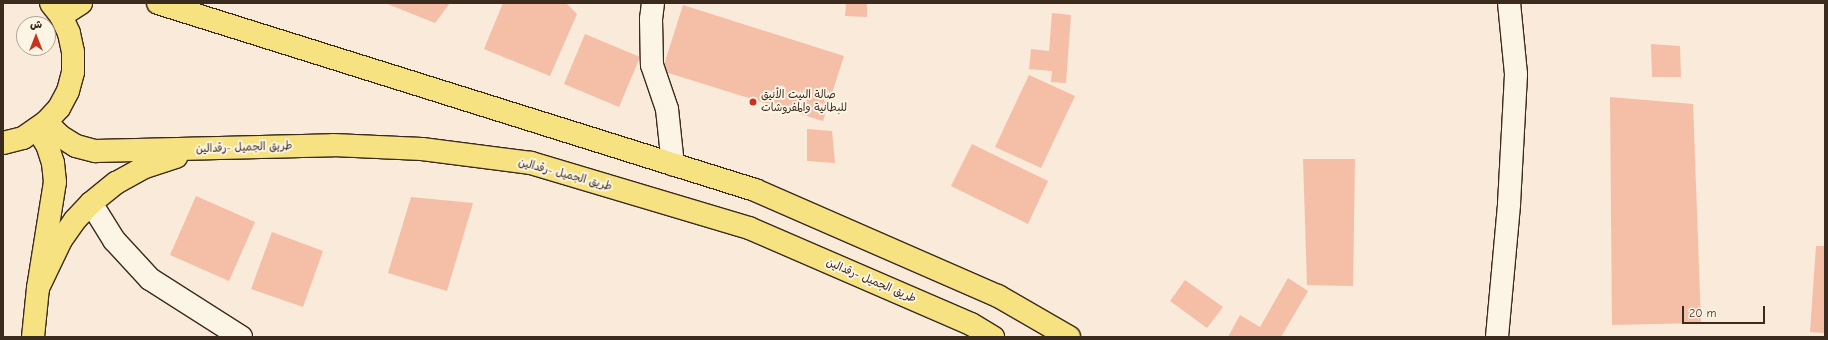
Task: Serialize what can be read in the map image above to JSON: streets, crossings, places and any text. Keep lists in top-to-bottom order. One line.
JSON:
{"streets":{"main road":["طريق الجميل -رقدالين"]},"places":["صالة البيت الأنيق للبطانية والمفروشات"],"scale_bar":"20 m","north":"top"}
